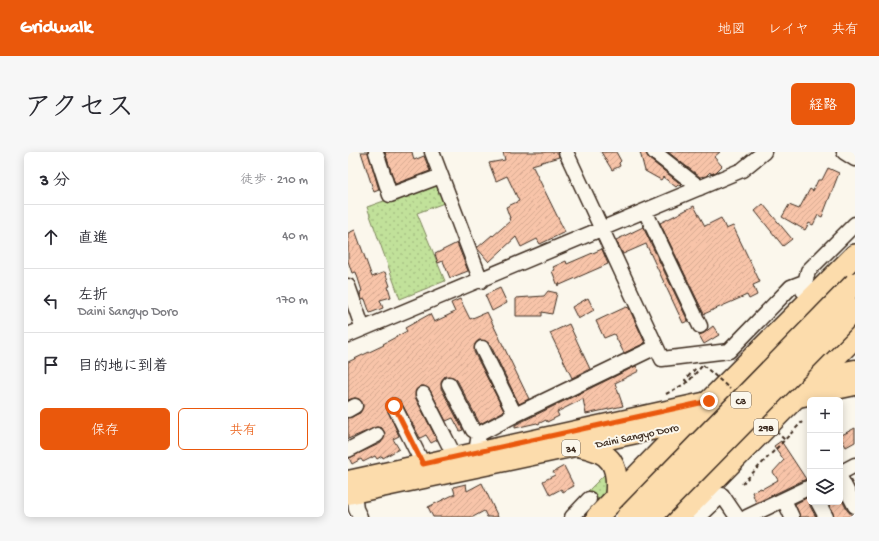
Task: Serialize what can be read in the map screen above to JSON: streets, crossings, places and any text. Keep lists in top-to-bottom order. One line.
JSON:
{"streets":{"highway":["C3","298"],"main road":["Daini Sangyo Doro","34"]},"crossings":[["298","Daini Sangyo Doro"]],"page":{"header":"Gridwalk","nav":["地図","レイヤ","共有"],"title":"アクセス","buttons":["経路",["保存","共有"]],"heading":["3 分","徒歩 · 210 m"],"list":[["直進","40 m"],["左折","Daini Sangyo Doro","170 m"],"目的地に到着"],"map_buttons":["+","−"]}}
